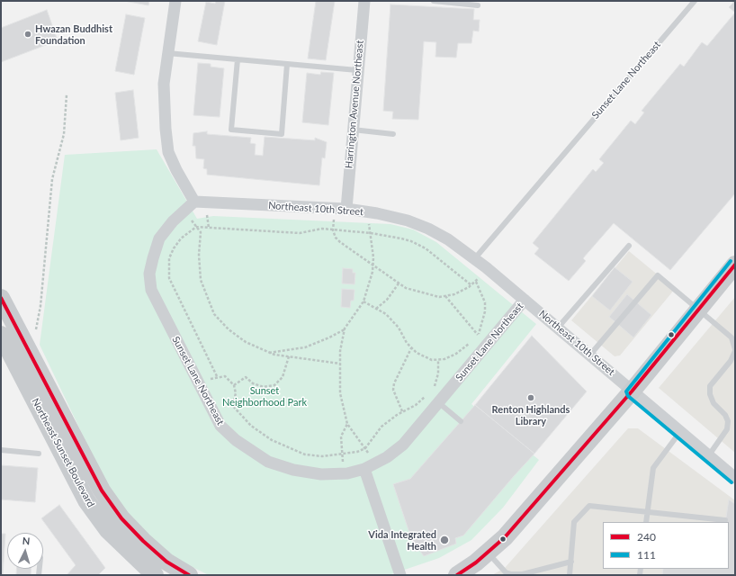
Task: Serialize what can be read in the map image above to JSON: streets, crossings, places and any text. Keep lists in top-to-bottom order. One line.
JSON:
{"streets":{"main road":["Northeast Sunset Boulevard"],"street":["Sunset Lane Northeast","Harrington Avenue Northeast","Northeast 10th Street"]},"crossings":[["Sunset Lane Northeast","Northeast 10th Street"],["Harrington Avenue Northeast","Northeast 10th Street"]],"parks":["Sunset Neighborhood Park"],"places":["Hwazan Buddhist Foundation","Renton Highlands Library","Vida Integrated Health"],"lines":["transit line 111","transit line 240"],"legend":["240","111"],"north":"top"}
